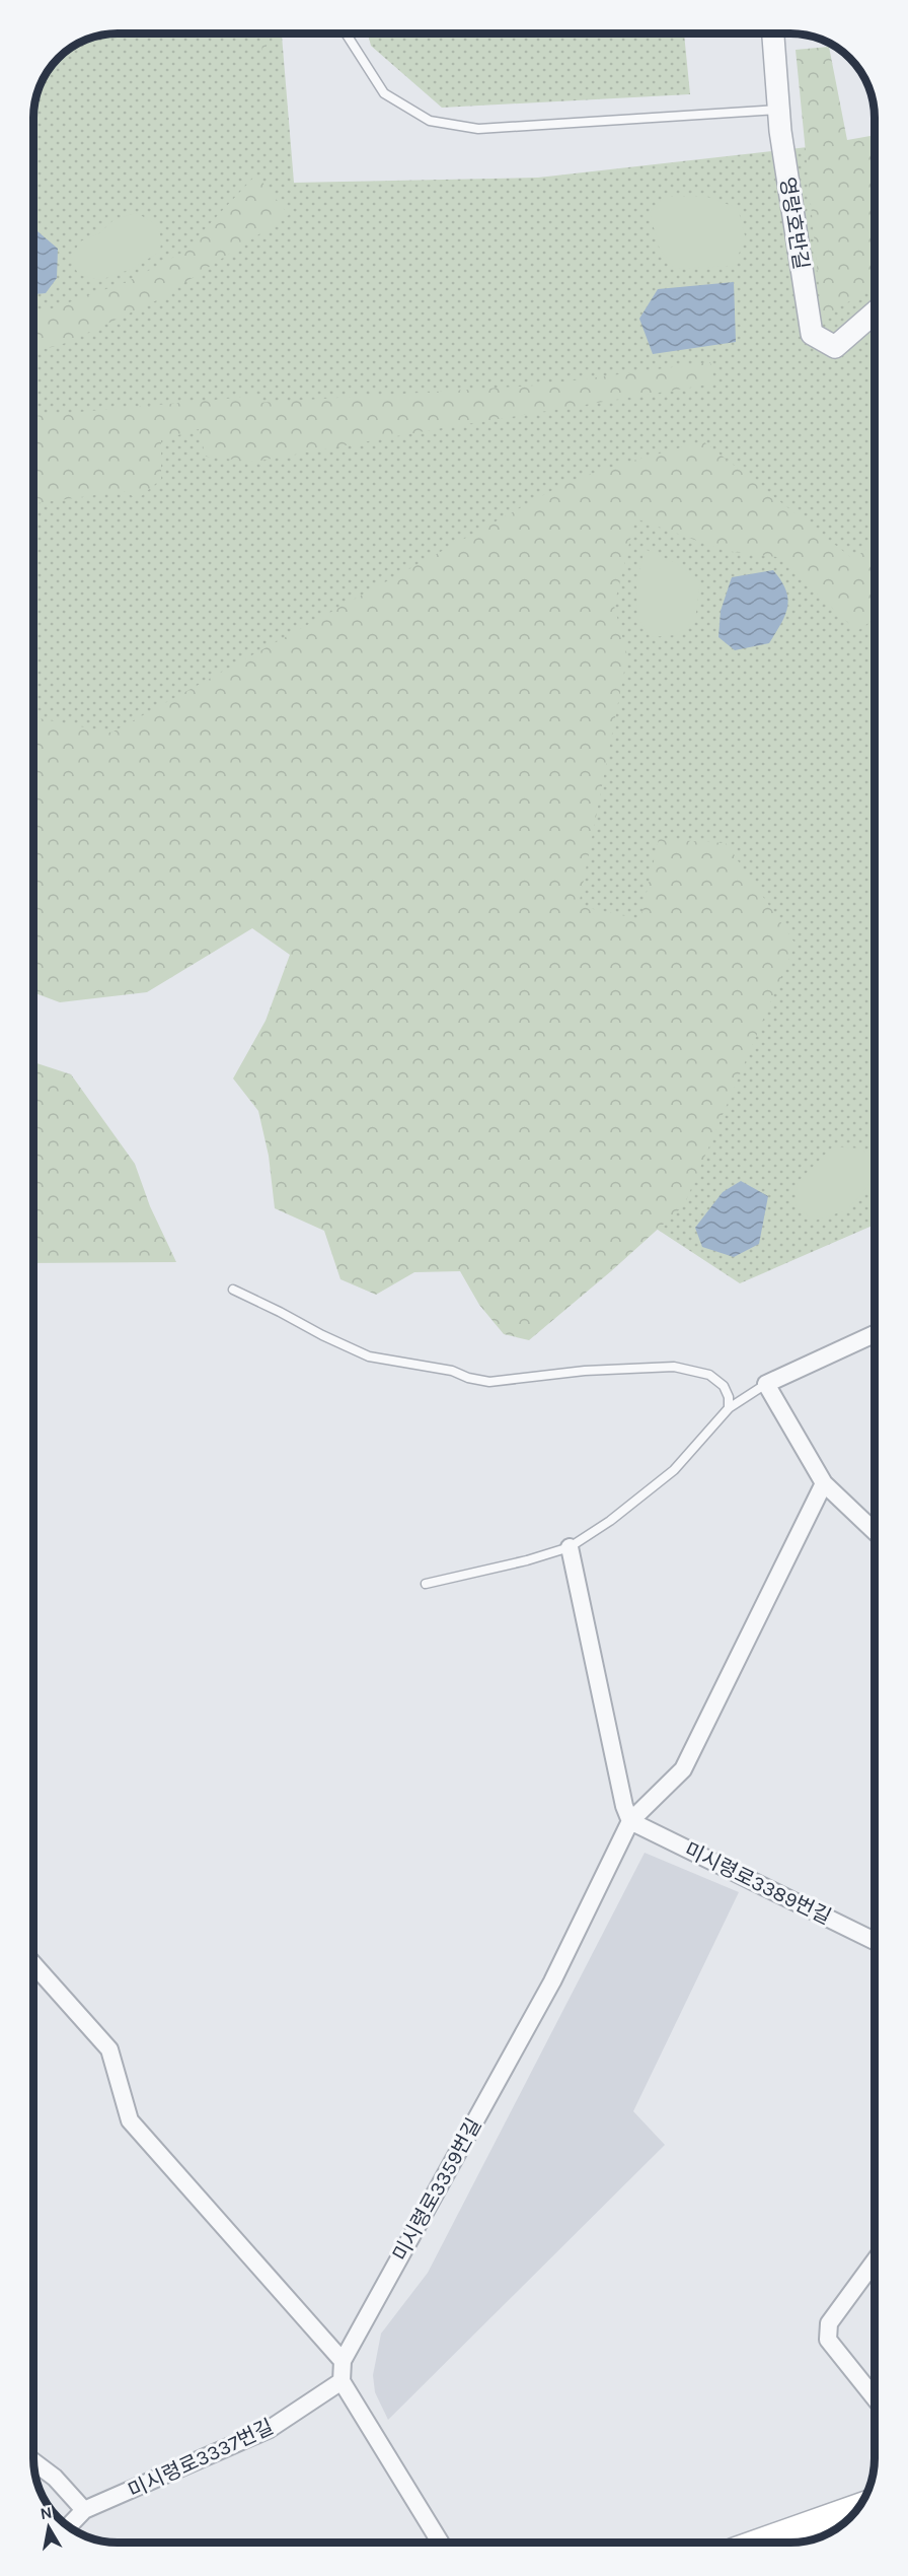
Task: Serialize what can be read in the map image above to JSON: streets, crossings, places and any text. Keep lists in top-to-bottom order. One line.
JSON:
{"streets":{"street":["영랑호반길","미시령로3389번길","미시령로3359번길","미시령로3337번길"]},"crossings":[["미시령로3389번길","미시령로3359번길"],["미시령로3359번길","미시령로3337번길"]],"north":"top"}
